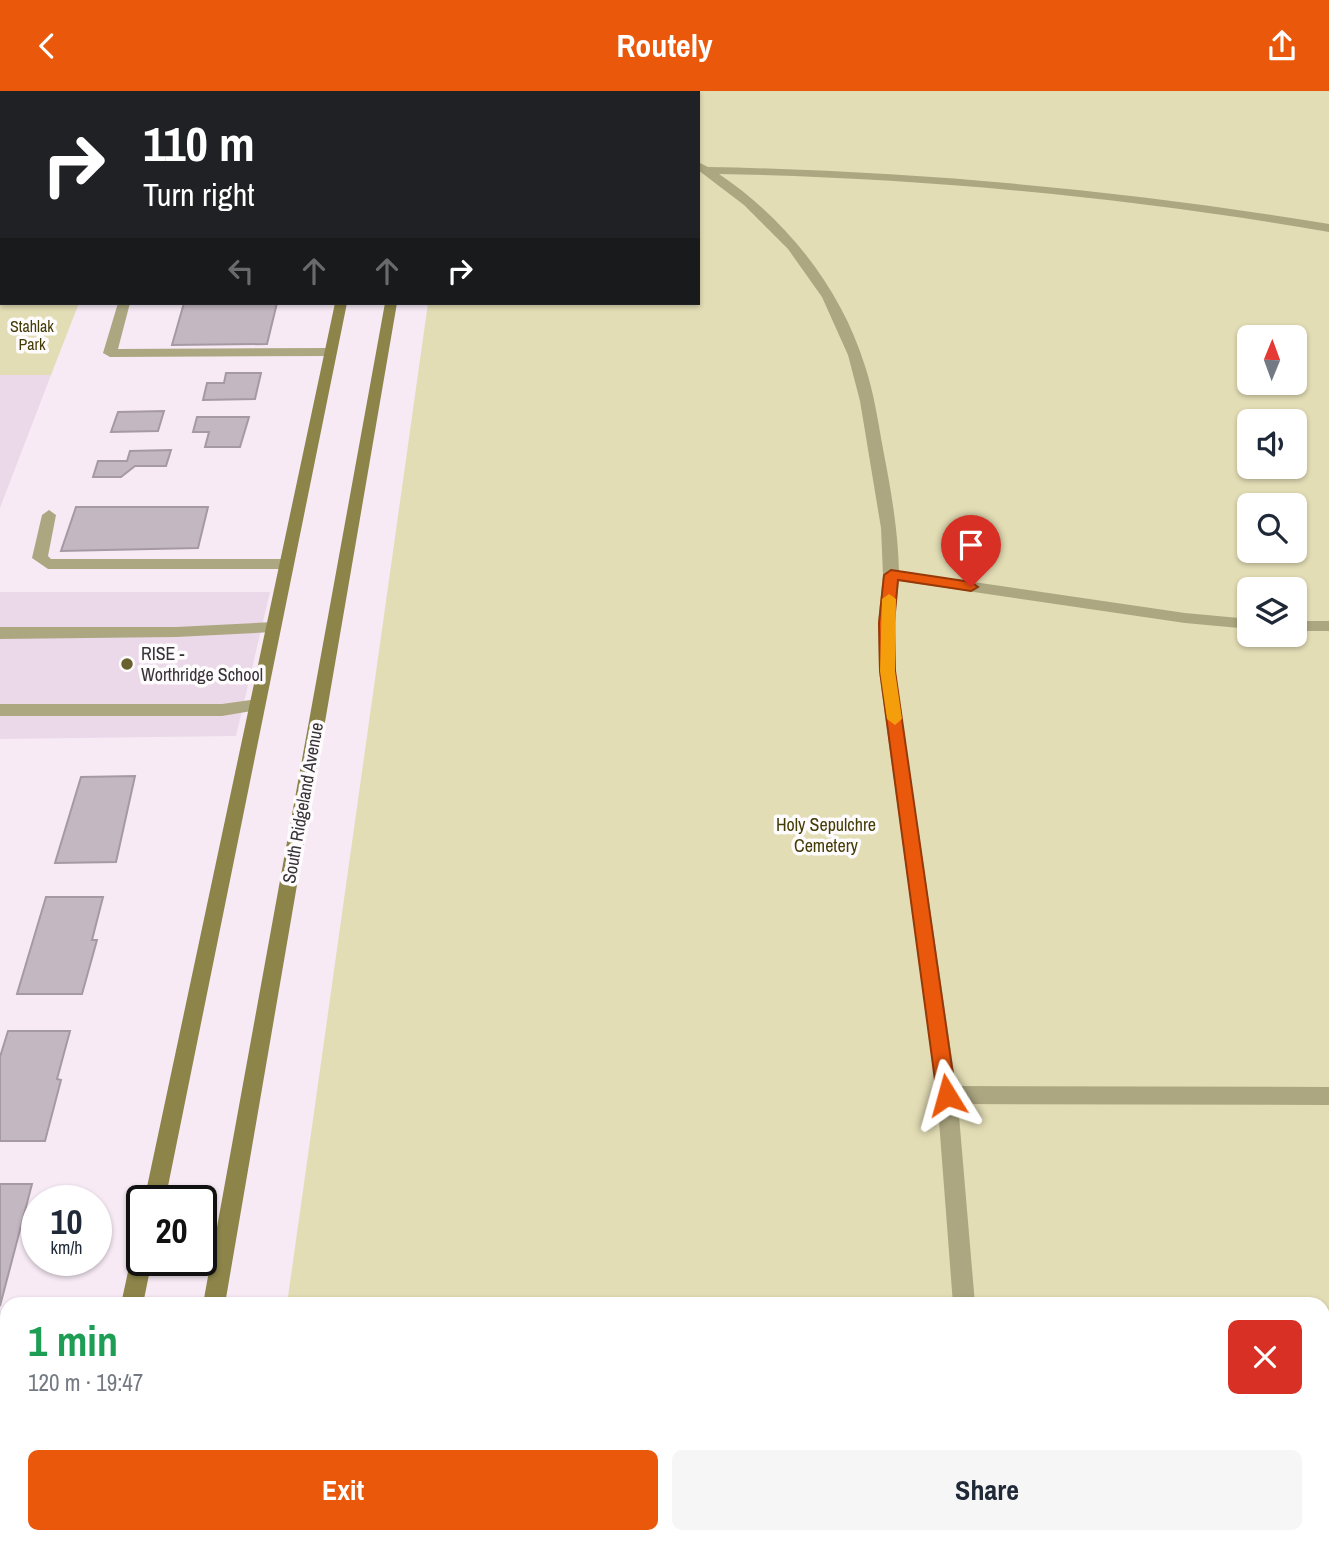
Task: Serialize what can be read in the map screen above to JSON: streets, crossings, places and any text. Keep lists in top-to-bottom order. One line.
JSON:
{"streets":{"main road":["South Ridgeland Avenue"]},"parks":["Stahlak Park","Holy Sepulchre Cemetery"],"places":["RISE - Worthridge School"],"north":"top","page":{"header":"Routely","turn":["110 m","Turn right"],"speed":"10 km/h","limit":"20","heading":["1 min","120 m · 19:47"],"buttons":["Exit","Share"]}}
